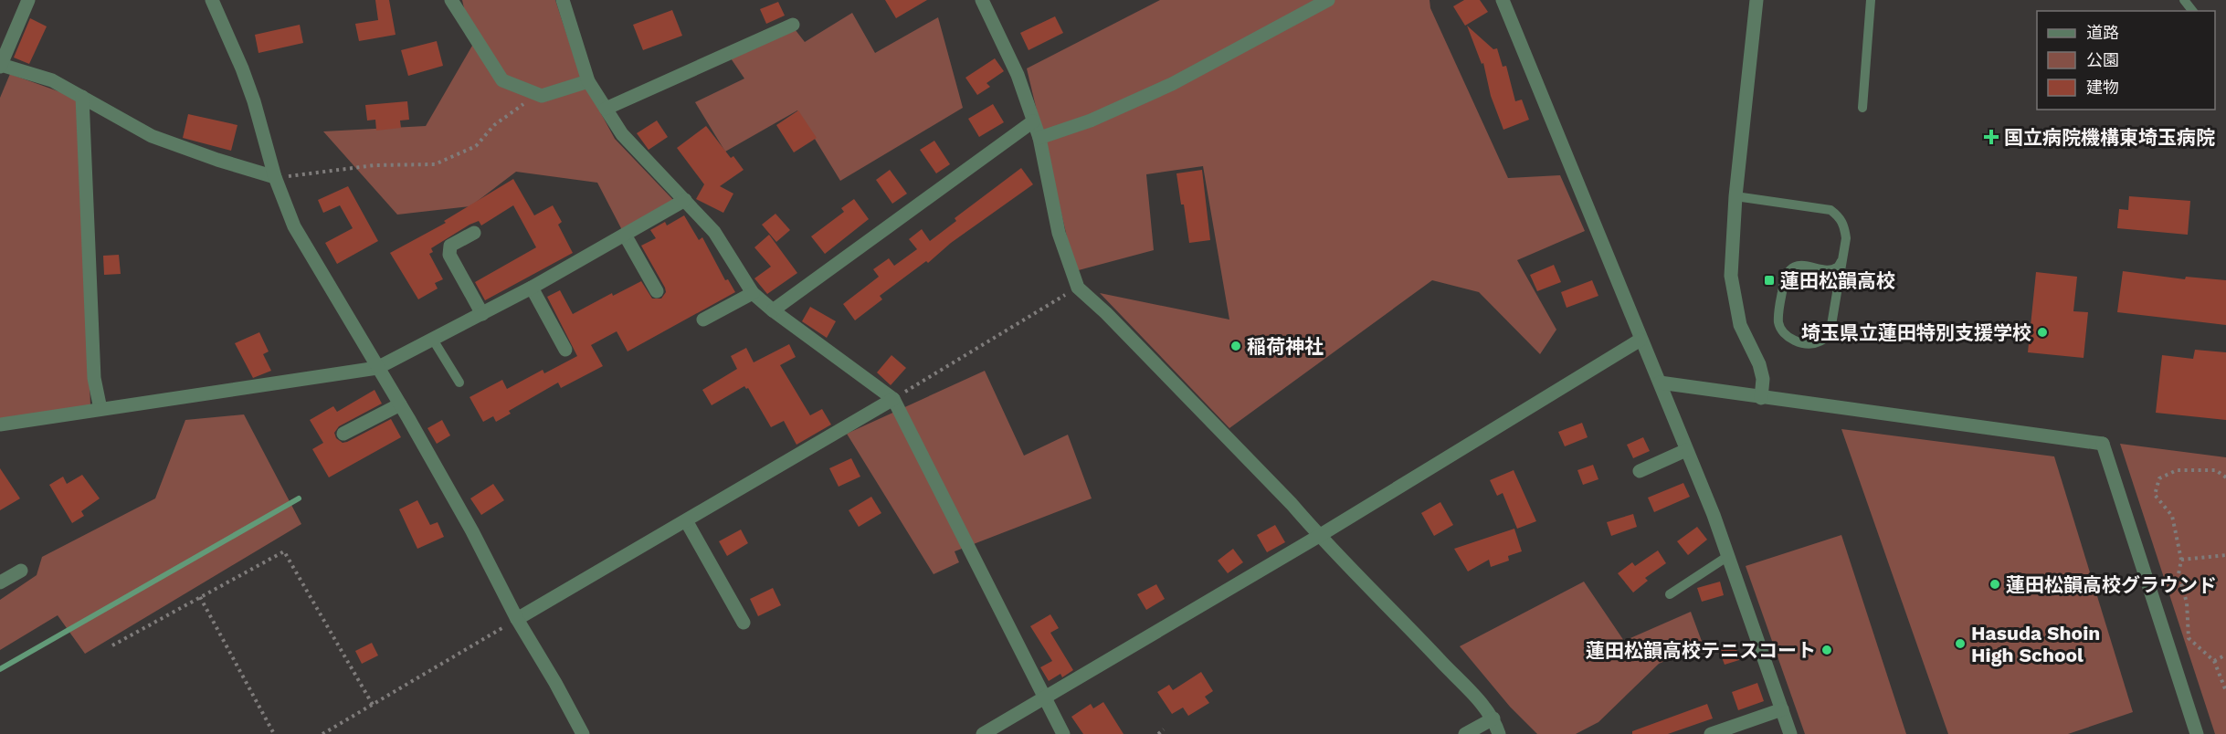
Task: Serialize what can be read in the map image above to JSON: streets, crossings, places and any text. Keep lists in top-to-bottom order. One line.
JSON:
{"places":{"health":["国立病院機構東埼玉病院"],"transit":["蓮田松韻高校"],"other":["埼玉県立蓮田特別支援学校","稲荷神社","蓮田松韻高校グラウンド","Hasuda Shoin High School","蓮田松韻高校テニスコート"]},"legend":["道路","公園","建物"]}
